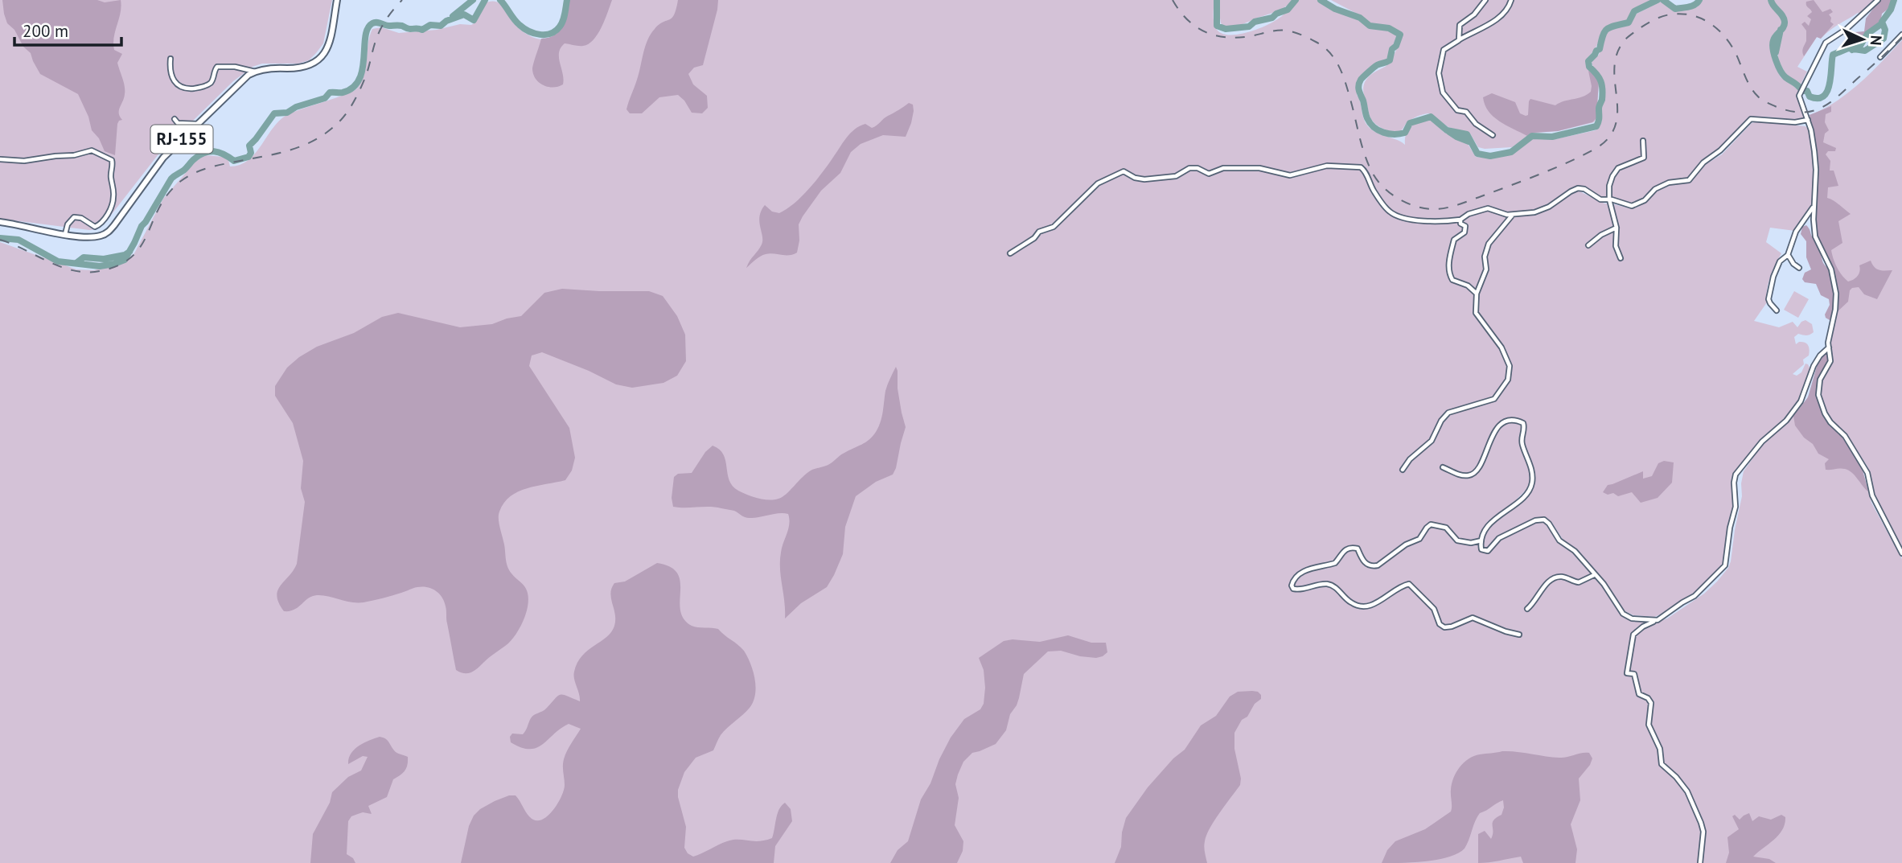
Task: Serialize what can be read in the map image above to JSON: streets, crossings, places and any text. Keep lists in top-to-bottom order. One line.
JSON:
{"streets":{"main road":["RJ-155"]},"scale_bar":"200 m","north":"right"}
